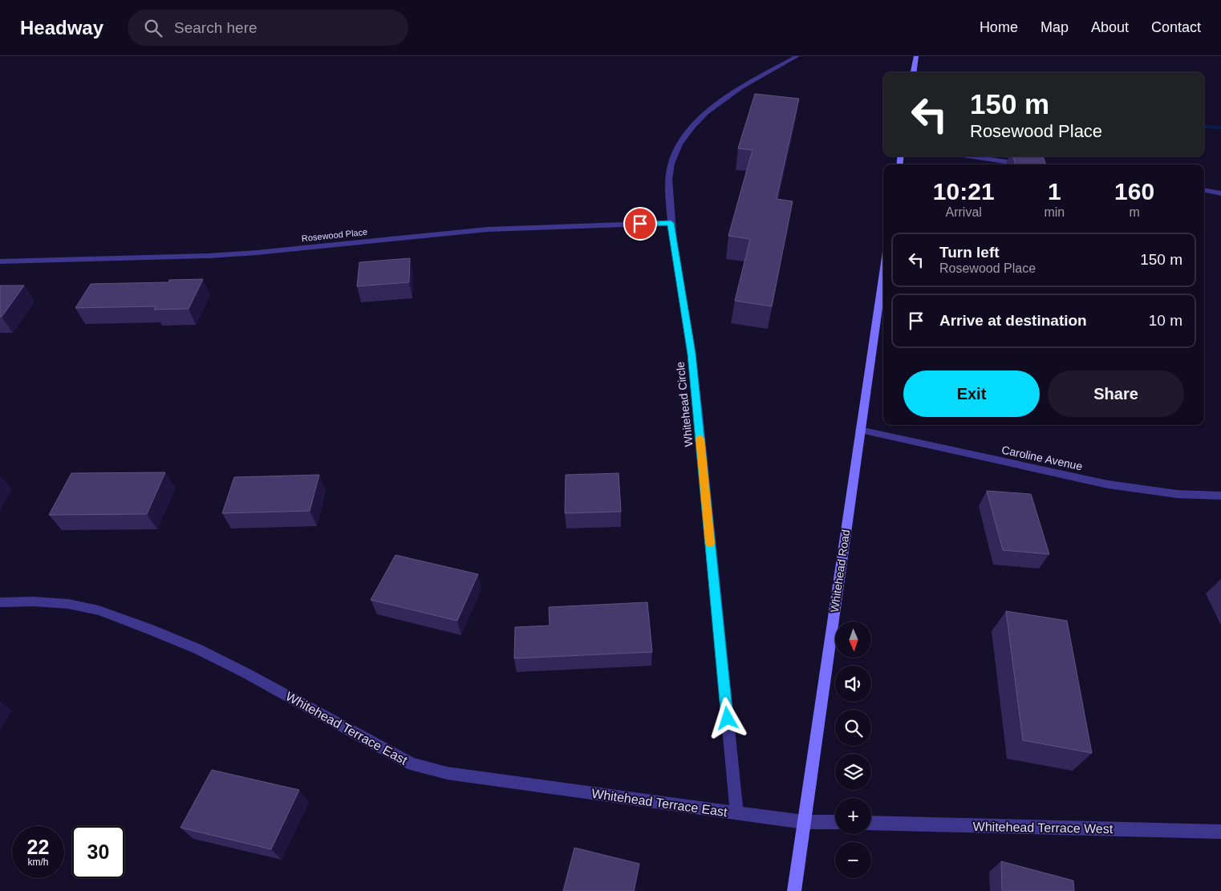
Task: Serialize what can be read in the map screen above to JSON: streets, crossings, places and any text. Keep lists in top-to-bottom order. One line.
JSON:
{"streets":{"main road":["Whitehead Road"],"street":["Rosewood Place","Whitehead Circle","Caroline Avenue","Whitehead Terrace East","Whitehead Terrace West"]},"crossings":[["Rosewood Place","Whitehead Circle"],["Whitehead Circle","Whitehead Terrace East"],["Caroline Avenue","Whitehead Road"],["Whitehead Road","Whitehead Terrace East"]],"north":"bottom","page":{"header":"Headway","search":"Search here","nav":["Home","Map","About","Contact"],"turn":["150 m","Rosewood Place"],"eta":["10:21","Arrival","1","min","160","m"],"list":[{"name":"Turn left","note":"Rosewood Place","value":"150 m"},{"name":"Arrive at destination","value":"10 m"}],"buttons":["Exit","Share"],"map_buttons":["+","−"],"speed":"22 km/h","limit":"30"}}
